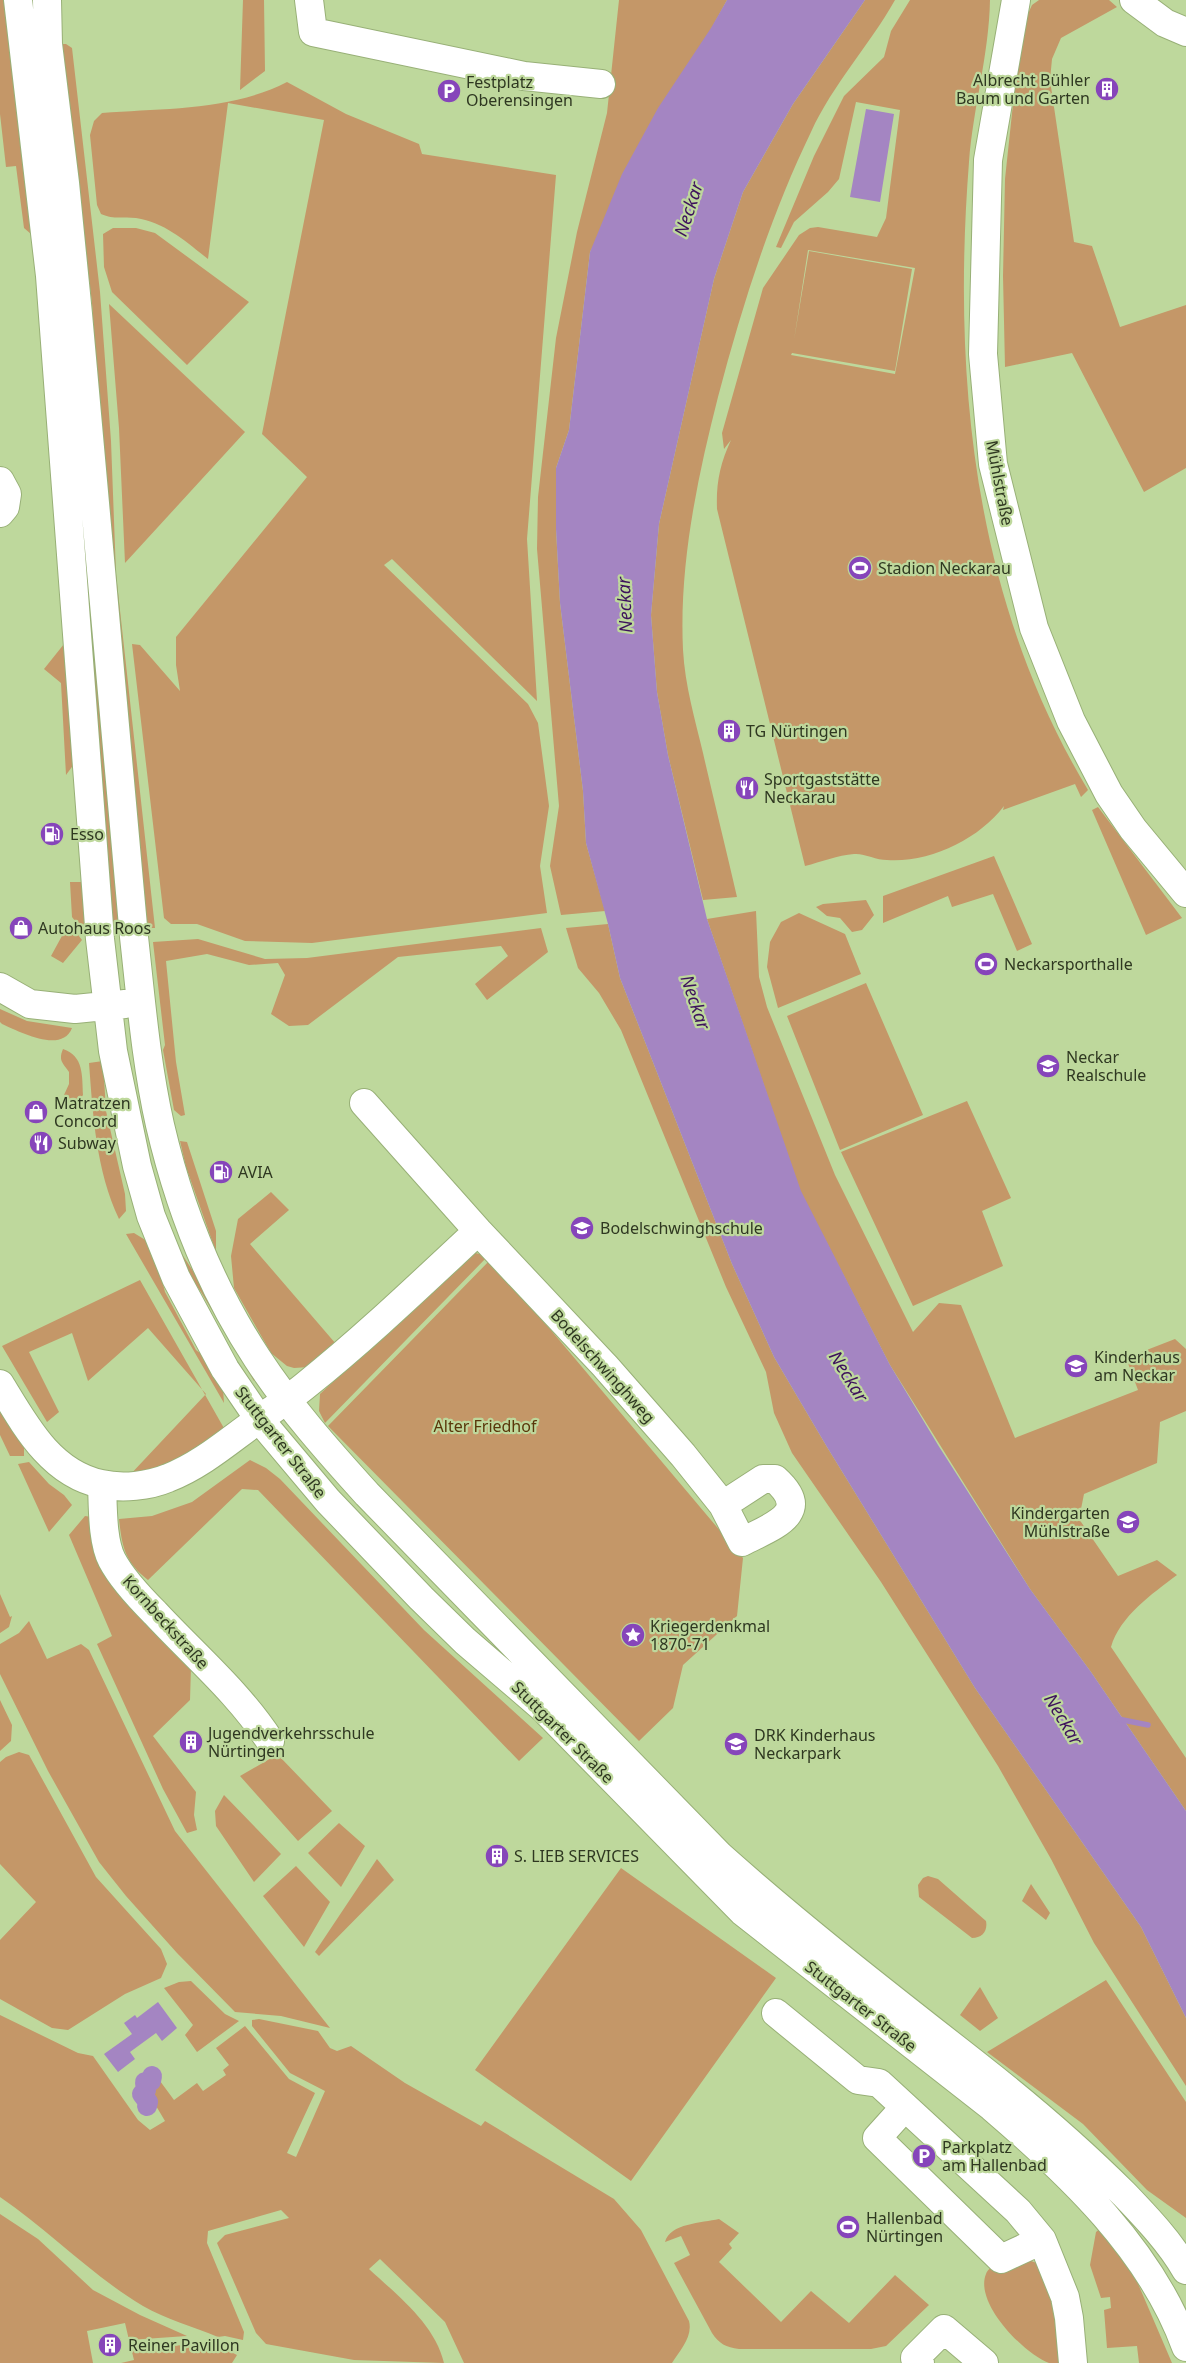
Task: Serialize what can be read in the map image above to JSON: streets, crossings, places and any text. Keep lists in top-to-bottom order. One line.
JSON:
{"streets":{"main road":["Mühlstraße","Bodelschwinghweg","Stuttgarter Straße","Kornbeckstraße"]},"water":["Neckar"],"parks":["Alter Friedhof"],"places":{"building":["Albrecht Bühler Baum und Garten","TG Nürtingen","Jugendverkehrsschule Nürtingen","S. LIEB SERVICES","Reiner Pavillon"],"parking":["Festplatz Oberensingen","Parkplatz am Hallenbad"],"sports":["Stadion Neckarau","Neckarsporthalle","Hallenbad Nürtingen"],"restaurant":["Sportgaststätte Neckarau","Subway"],"fuel station":["Esso","AVIA"],"shop":["Autohaus Roos","Matratzen Concord"],"school or university":["Neckar Realschule","Bodelschwinghschule","Kinderhaus am Neckar","Kindergarten Mühlstraße","DRK Kinderhaus Neckarpark"],"place":["Kriegerdenkmal 1870-71"]}}
